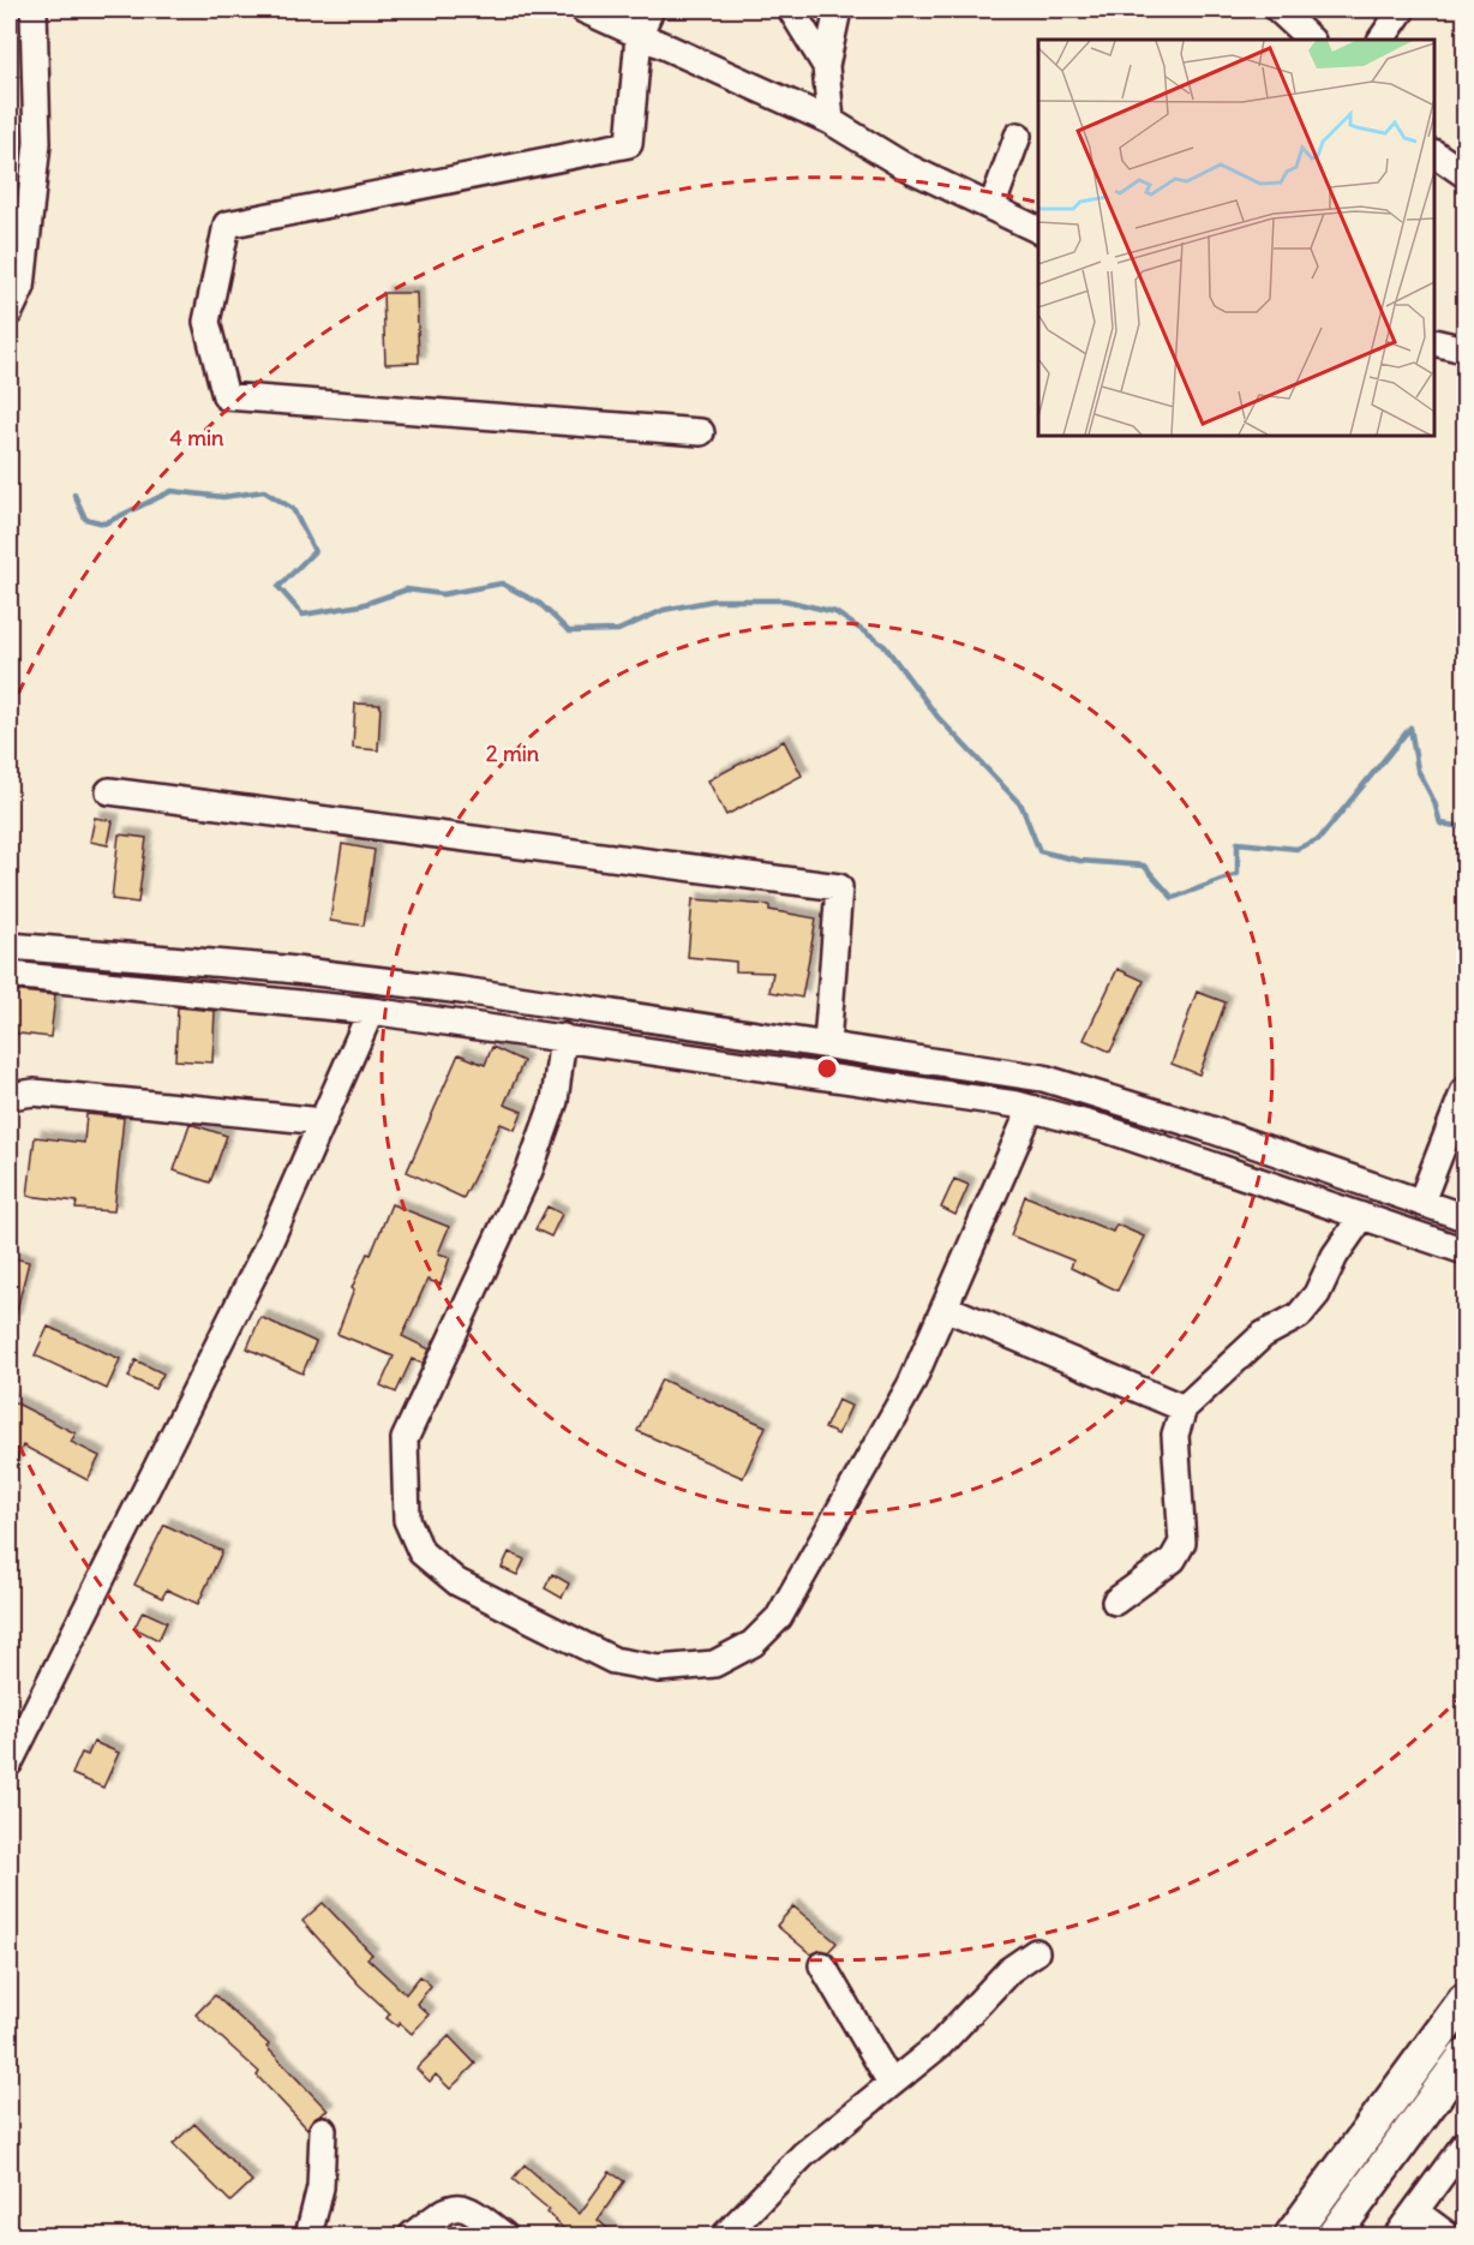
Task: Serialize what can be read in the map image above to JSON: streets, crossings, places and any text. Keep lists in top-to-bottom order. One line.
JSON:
{"rings":["4 min","2 min"]}
